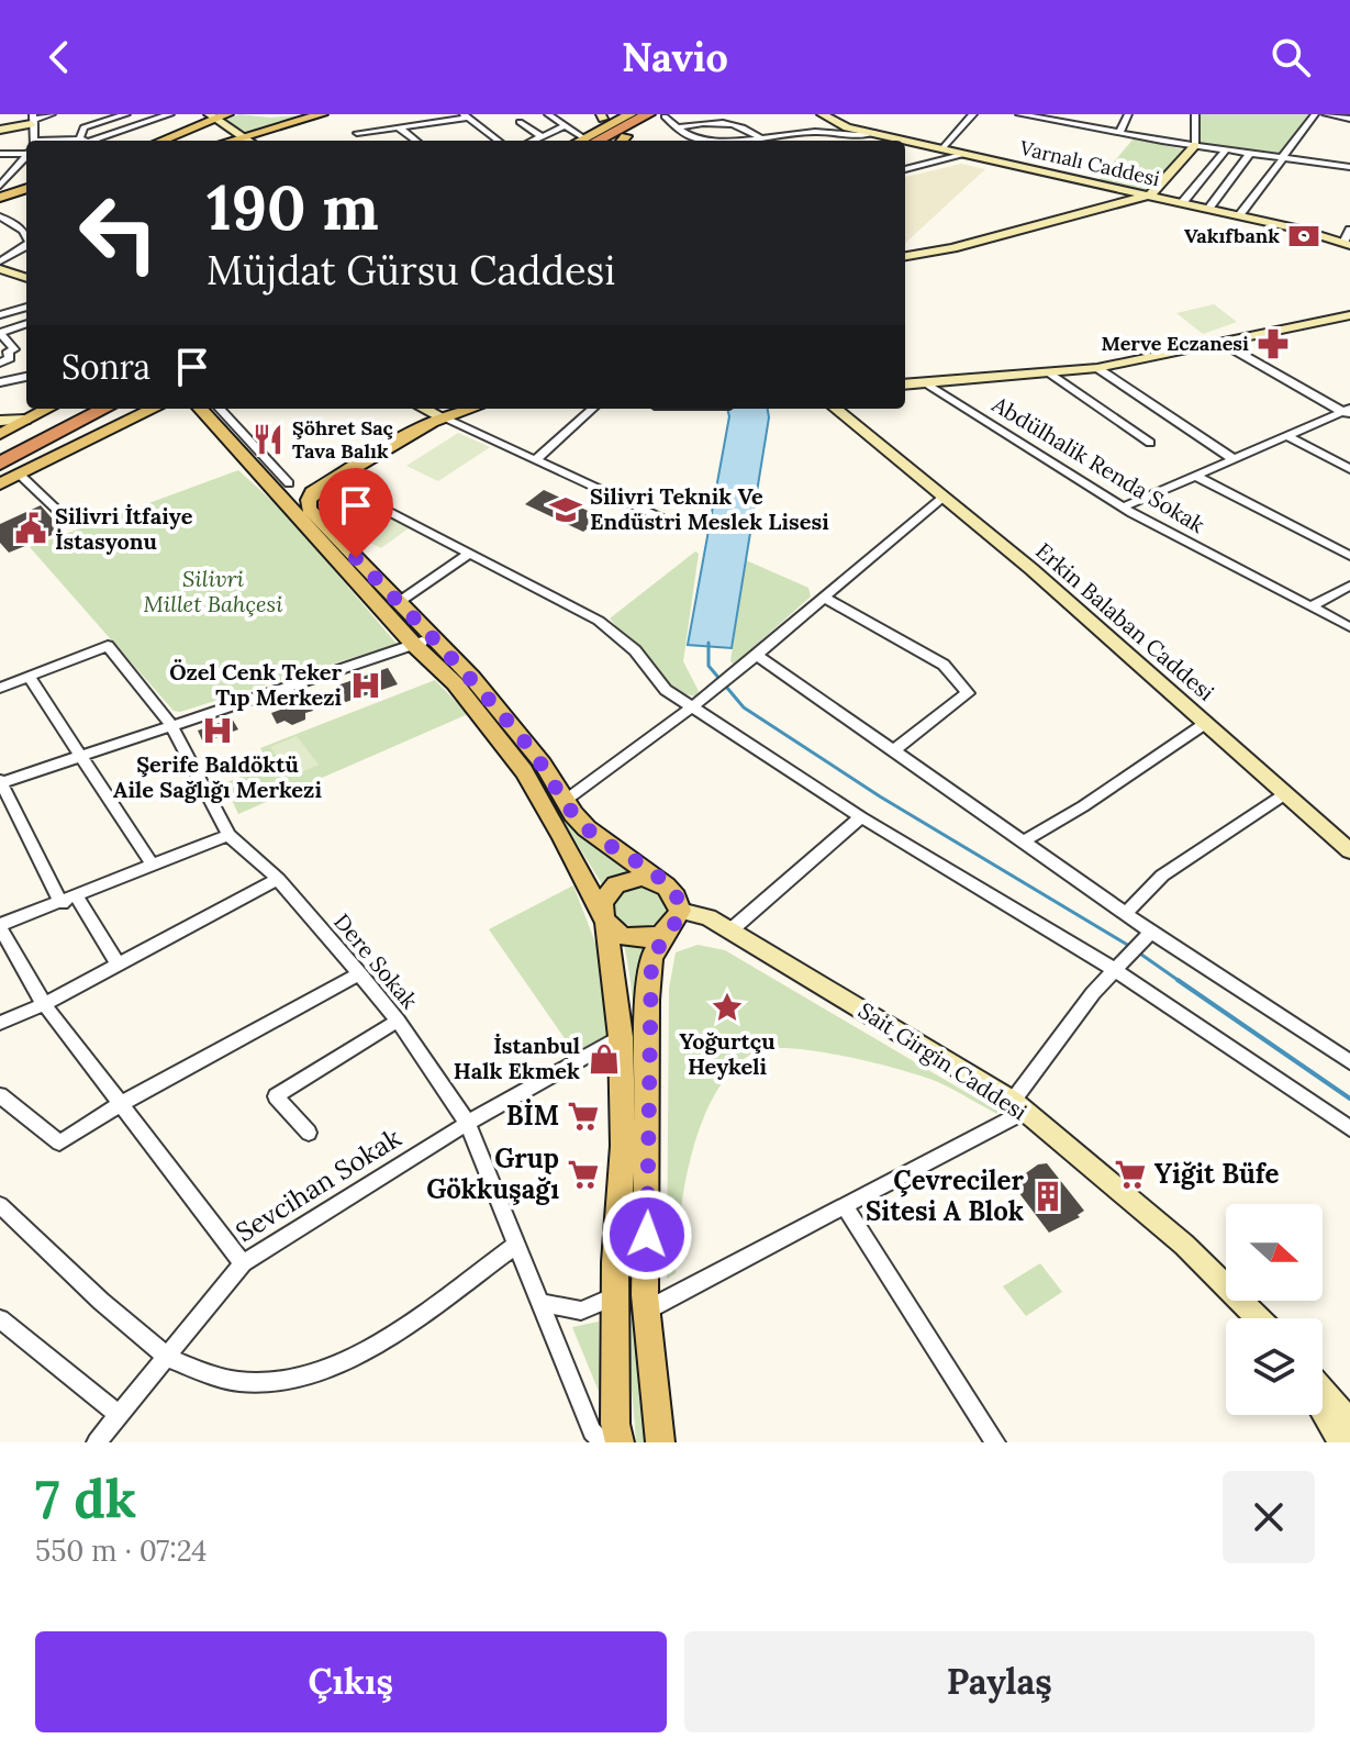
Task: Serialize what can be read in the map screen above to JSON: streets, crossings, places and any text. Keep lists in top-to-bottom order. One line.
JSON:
{"streets":{"street":["Varnalı Caddesi","Abdülhalik Renda Sokak","Erkin Balaban Caddesi","Dere Sokak","Sait Girgin Caddesi","Sevcihan Sokak"]},"crossings":[["Dere Sokak","Sevcihan Sokak"]],"parks":["Silivri Millet Bahçesi"],"places":{"bank":["Vakıfbank"],"pharmacy":["Merve Eczanesi"],"restaurant":["Şöhret Saç Tava Balık"],"school or university":["Silivri Teknik Ve Endüstri Meslek Lisesi"],"public building":["Silivri İtfaiye İstasyonu"],"hospital":["Özel Cenk Teker Tıp Merkezi","Şerife Baldöktü Aile Sağlığı Merkezi"],"place":["Yoğurtçu Heykeli"],"shop":["İstanbul Halk Ekmek"],"supermarket":["BİM","Grup Gökkuşağı","Yiğit Büfe"],"building":["Çevreciler Sitesi A Blok"]},"north":"right","page":{"header":"Navio","turn":["190 m","Müjdat Gürsu Caddesi"],"then":"Sonra","heading":["7 dk","550 m · 07:24"],"buttons":["Çıkış","Paylaş"]}}
